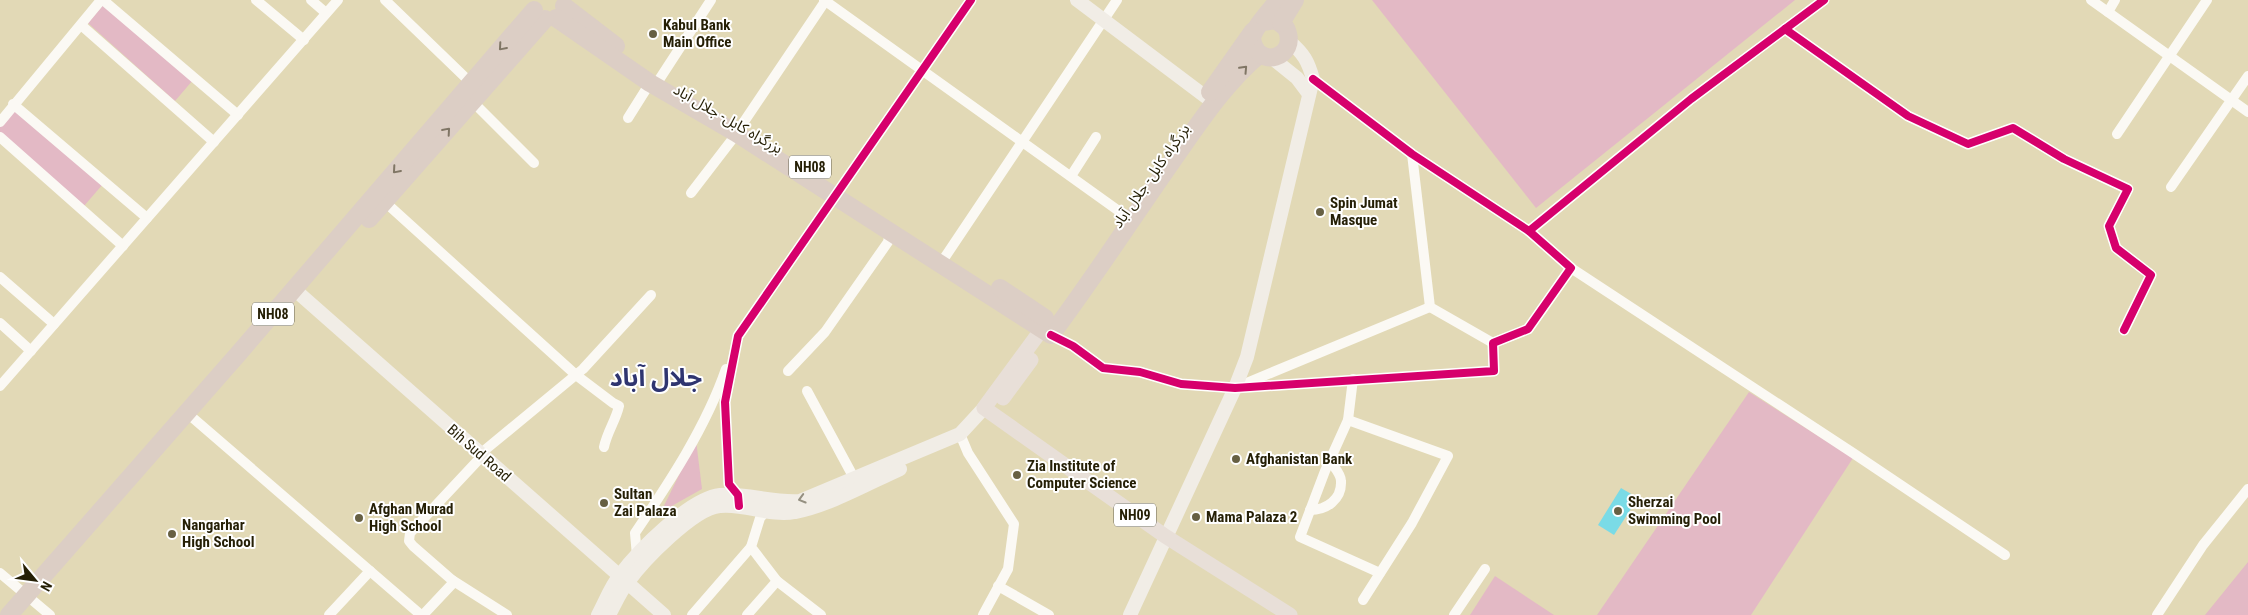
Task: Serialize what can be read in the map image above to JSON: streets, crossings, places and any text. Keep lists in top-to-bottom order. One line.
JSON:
{"streets":{"highway":["بزرگراه کابل- جلال آباد","NH08"],"main road":["Bih Sud Road","NH09"]},"crossings":[["بزرگراه کابل- جلال آباد","NH08"],["NH08","Bih Sud Road"]],"districts":["جلال آباد"],"places":["Kabul Bank Main Office","Spin Jumat Masque","Afghanistan Bank","Zia Institute of Computer Science","Sultan Zai Palaza","Sherzai Swimming Pool","Mama Palaza 2","Afghan Murad High School","Nangarhar High School"],"north":"bottom right"}
